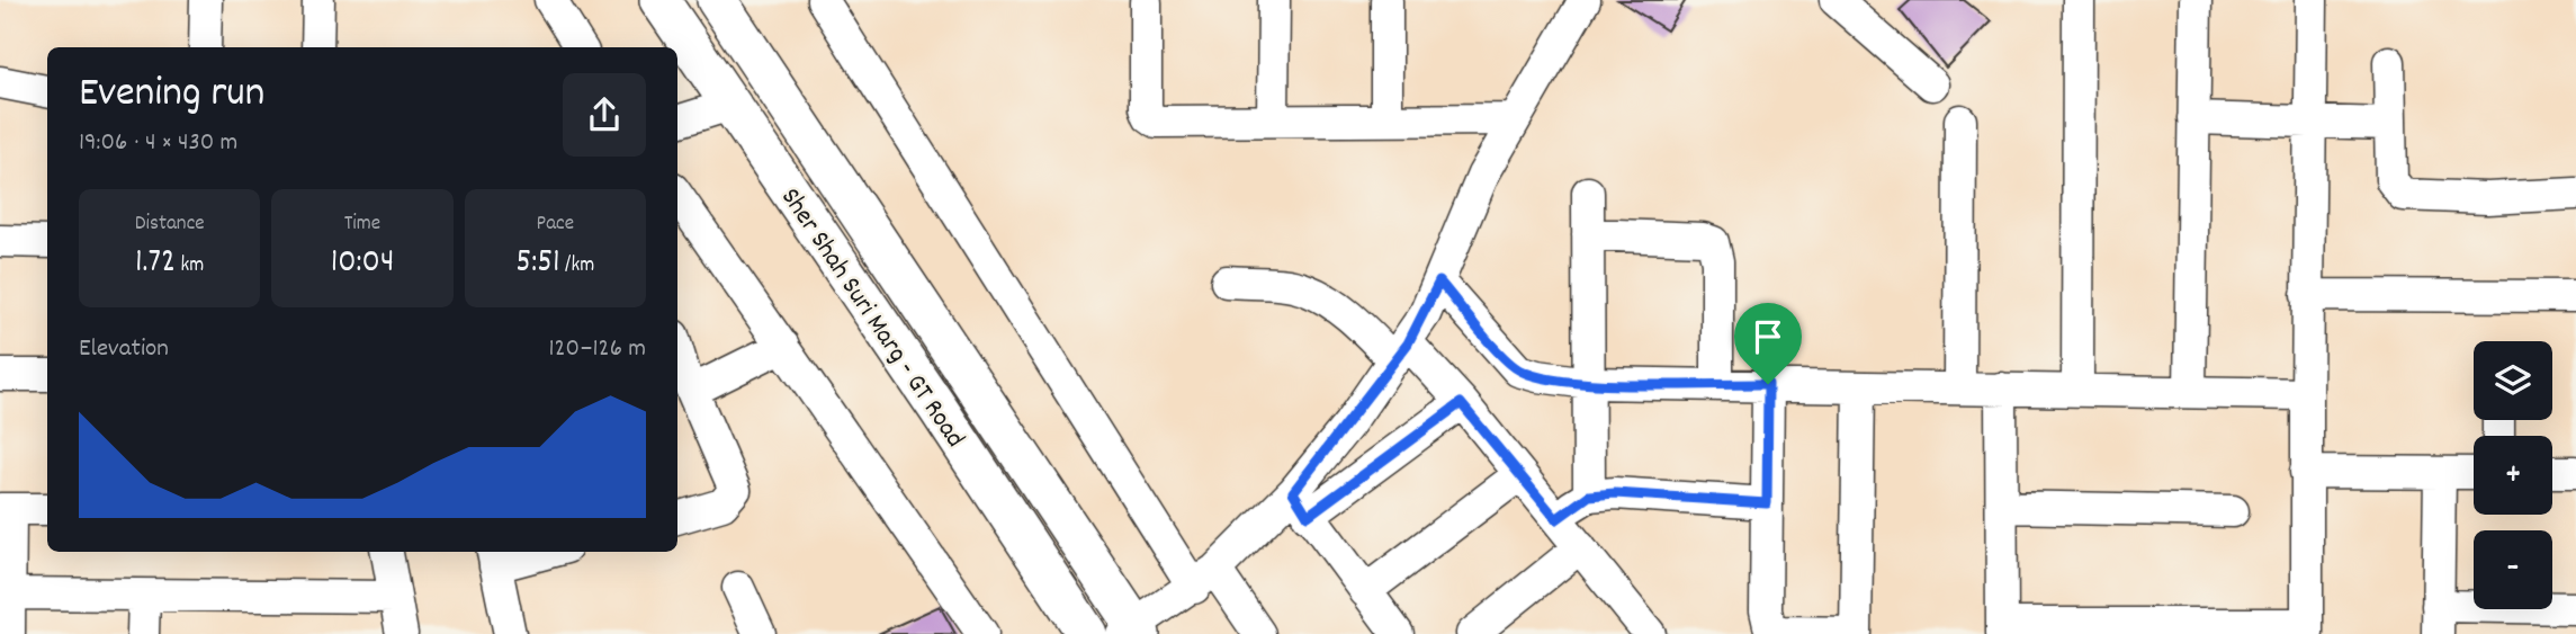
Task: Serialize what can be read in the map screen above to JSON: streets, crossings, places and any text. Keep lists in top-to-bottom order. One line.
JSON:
{"streets":{"main road":["Sher Shah Suri Marg - GT Road"]},"page":{"heading":["Evening run","19:06 · 4 × 430 m"],"stats":[["Distance","1.72 km"],["Time","10:04"],["Pace","5:51 /km"]],"chart":["Elevation","120–126 m"],"map_buttons":["+","−"]}}
